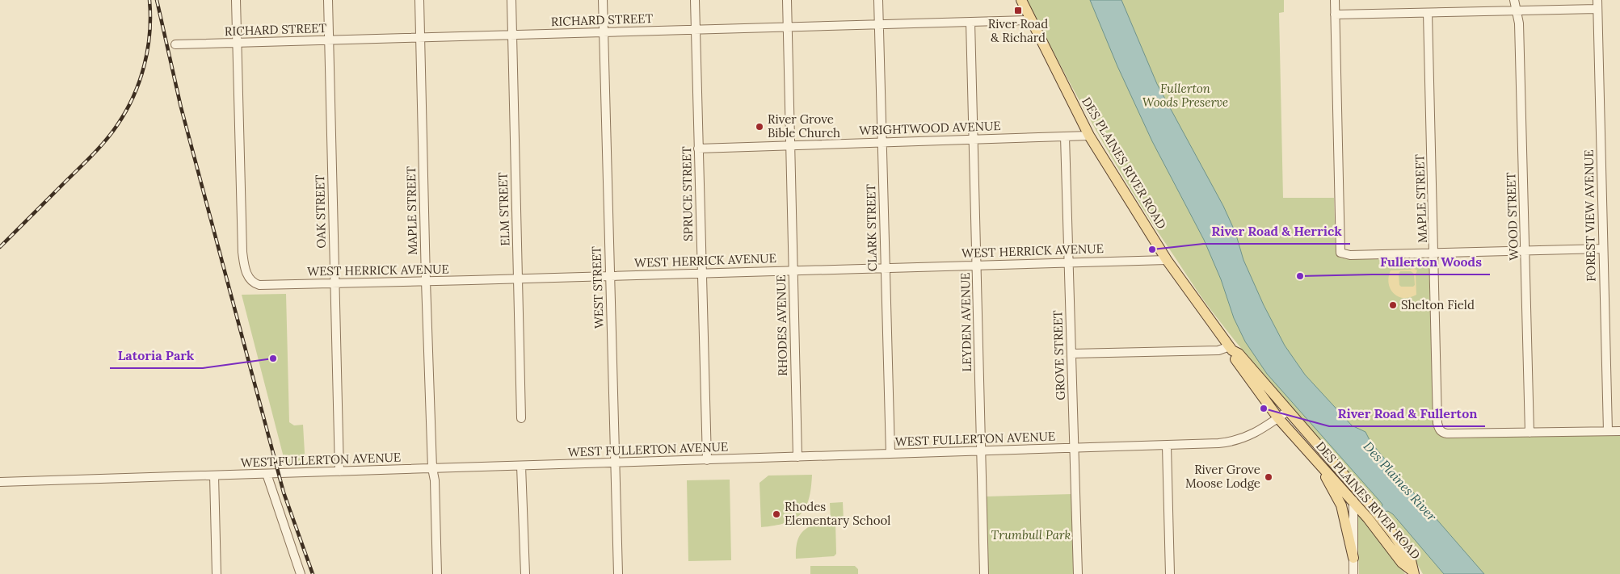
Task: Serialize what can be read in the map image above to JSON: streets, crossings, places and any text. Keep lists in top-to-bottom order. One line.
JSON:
{"streets":{"main road":["DES PLAINES RIVER ROAD"],"street":["RICHARD STREET","WRIGHTWOOD AVENUE","SPRUCE STREET","MAPLE STREET","ELM STREET","OAK STREET","FOREST VIEW AVENUE","WOOD STREET","CLARK STREET","WEST HERRICK AVENUE","WEST STREET","LEYDEN AVENUE","RHODES AVENUE","GROVE STREET","WEST FULLERTON AVENUE"]},"crossings":[["RICHARD STREET","DES PLAINES RIVER ROAD"],["RICHARD STREET","SPRUCE STREET"],["RICHARD STREET","MAPLE STREET"],["RICHARD STREET","ELM STREET"],["RICHARD STREET","OAK STREET"],["RICHARD STREET","CLARK STREET"],["RICHARD STREET","WEST HERRICK AVENUE"],["RICHARD STREET","WEST STREET"],["RICHARD STREET","LEYDEN AVENUE"],["RICHARD STREET","RHODES AVENUE"],["WRIGHTWOOD AVENUE","DES PLAINES RIVER ROAD"],["WRIGHTWOOD AVENUE","SPRUCE STREET"],["WRIGHTWOOD AVENUE","CLARK STREET"],["WRIGHTWOOD AVENUE","LEYDEN AVENUE"],["WRIGHTWOOD AVENUE","RHODES AVENUE"],["WRIGHTWOOD AVENUE","GROVE STREET"],["DES PLAINES RIVER ROAD","WEST HERRICK AVENUE"],["DES PLAINES RIVER ROAD","WEST FULLERTON AVENUE"],["SPRUCE STREET","WEST HERRICK AVENUE"],["SPRUCE STREET","WEST FULLERTON AVENUE"],["MAPLE STREET","WOOD STREET"],["MAPLE STREET","WEST HERRICK AVENUE"],["MAPLE STREET","WEST FULLERTON AVENUE"],["ELM STREET","WEST HERRICK AVENUE"],["OAK STREET","WEST HERRICK AVENUE"],["OAK STREET","WEST FULLERTON AVENUE"],["CLARK STREET","WEST HERRICK AVENUE"],["CLARK STREET","WEST FULLERTON AVENUE"],["WEST HERRICK AVENUE","WEST STREET"],["WEST HERRICK AVENUE","LEYDEN AVENUE"],["WEST HERRICK AVENUE","RHODES AVENUE"],["WEST HERRICK AVENUE","GROVE STREET"],["WEST STREET","WEST FULLERTON AVENUE"],["LEYDEN AVENUE","WEST FULLERTON AVENUE"],["RHODES AVENUE","WEST FULLERTON AVENUE"],["GROVE STREET","WEST FULLERTON AVENUE"]],"water":["Des Plaines River"],"parks":["Fullerton Woods Preserve","Trumbull Park"],"places":{"transit":["River Road & Richard"],"other":["River Grove Bible Church","River Road & Herrick","Fullerton Woods","Shelton Field","Latoria Park","River Road & Fullerton","River Grove Moose Lodge","Rhodes Elementary School"]}}
